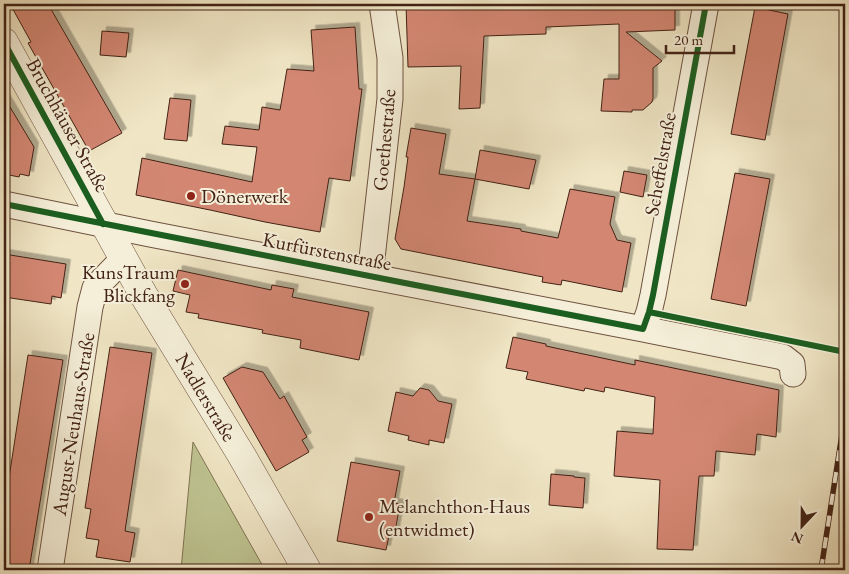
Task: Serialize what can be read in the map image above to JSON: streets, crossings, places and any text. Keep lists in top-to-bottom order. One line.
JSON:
{"streets":{"street":["Bruchhäuser Straße","Goethestraße","Scheffelstraße","Kurfürstenstraße","Nadlerstraße","August-Neuhaus-Straße"]},"crossings":[["Bruchhäuser Straße","Kurfürstenstraße"],["Bruchhäuser Straße","Nadlerstraße"],["Goethestraße","Kurfürstenstraße"],["Scheffelstraße","Kurfürstenstraße"],["Kurfürstenstraße","Nadlerstraße"],["Nadlerstraße","August-Neuhaus-Straße"]],"places":["Dönerwerk","KunsTraum Blickfang","Melanchthon-Haus (entwidmet)"],"scale_bar":"20 m","north":"bottom"}
